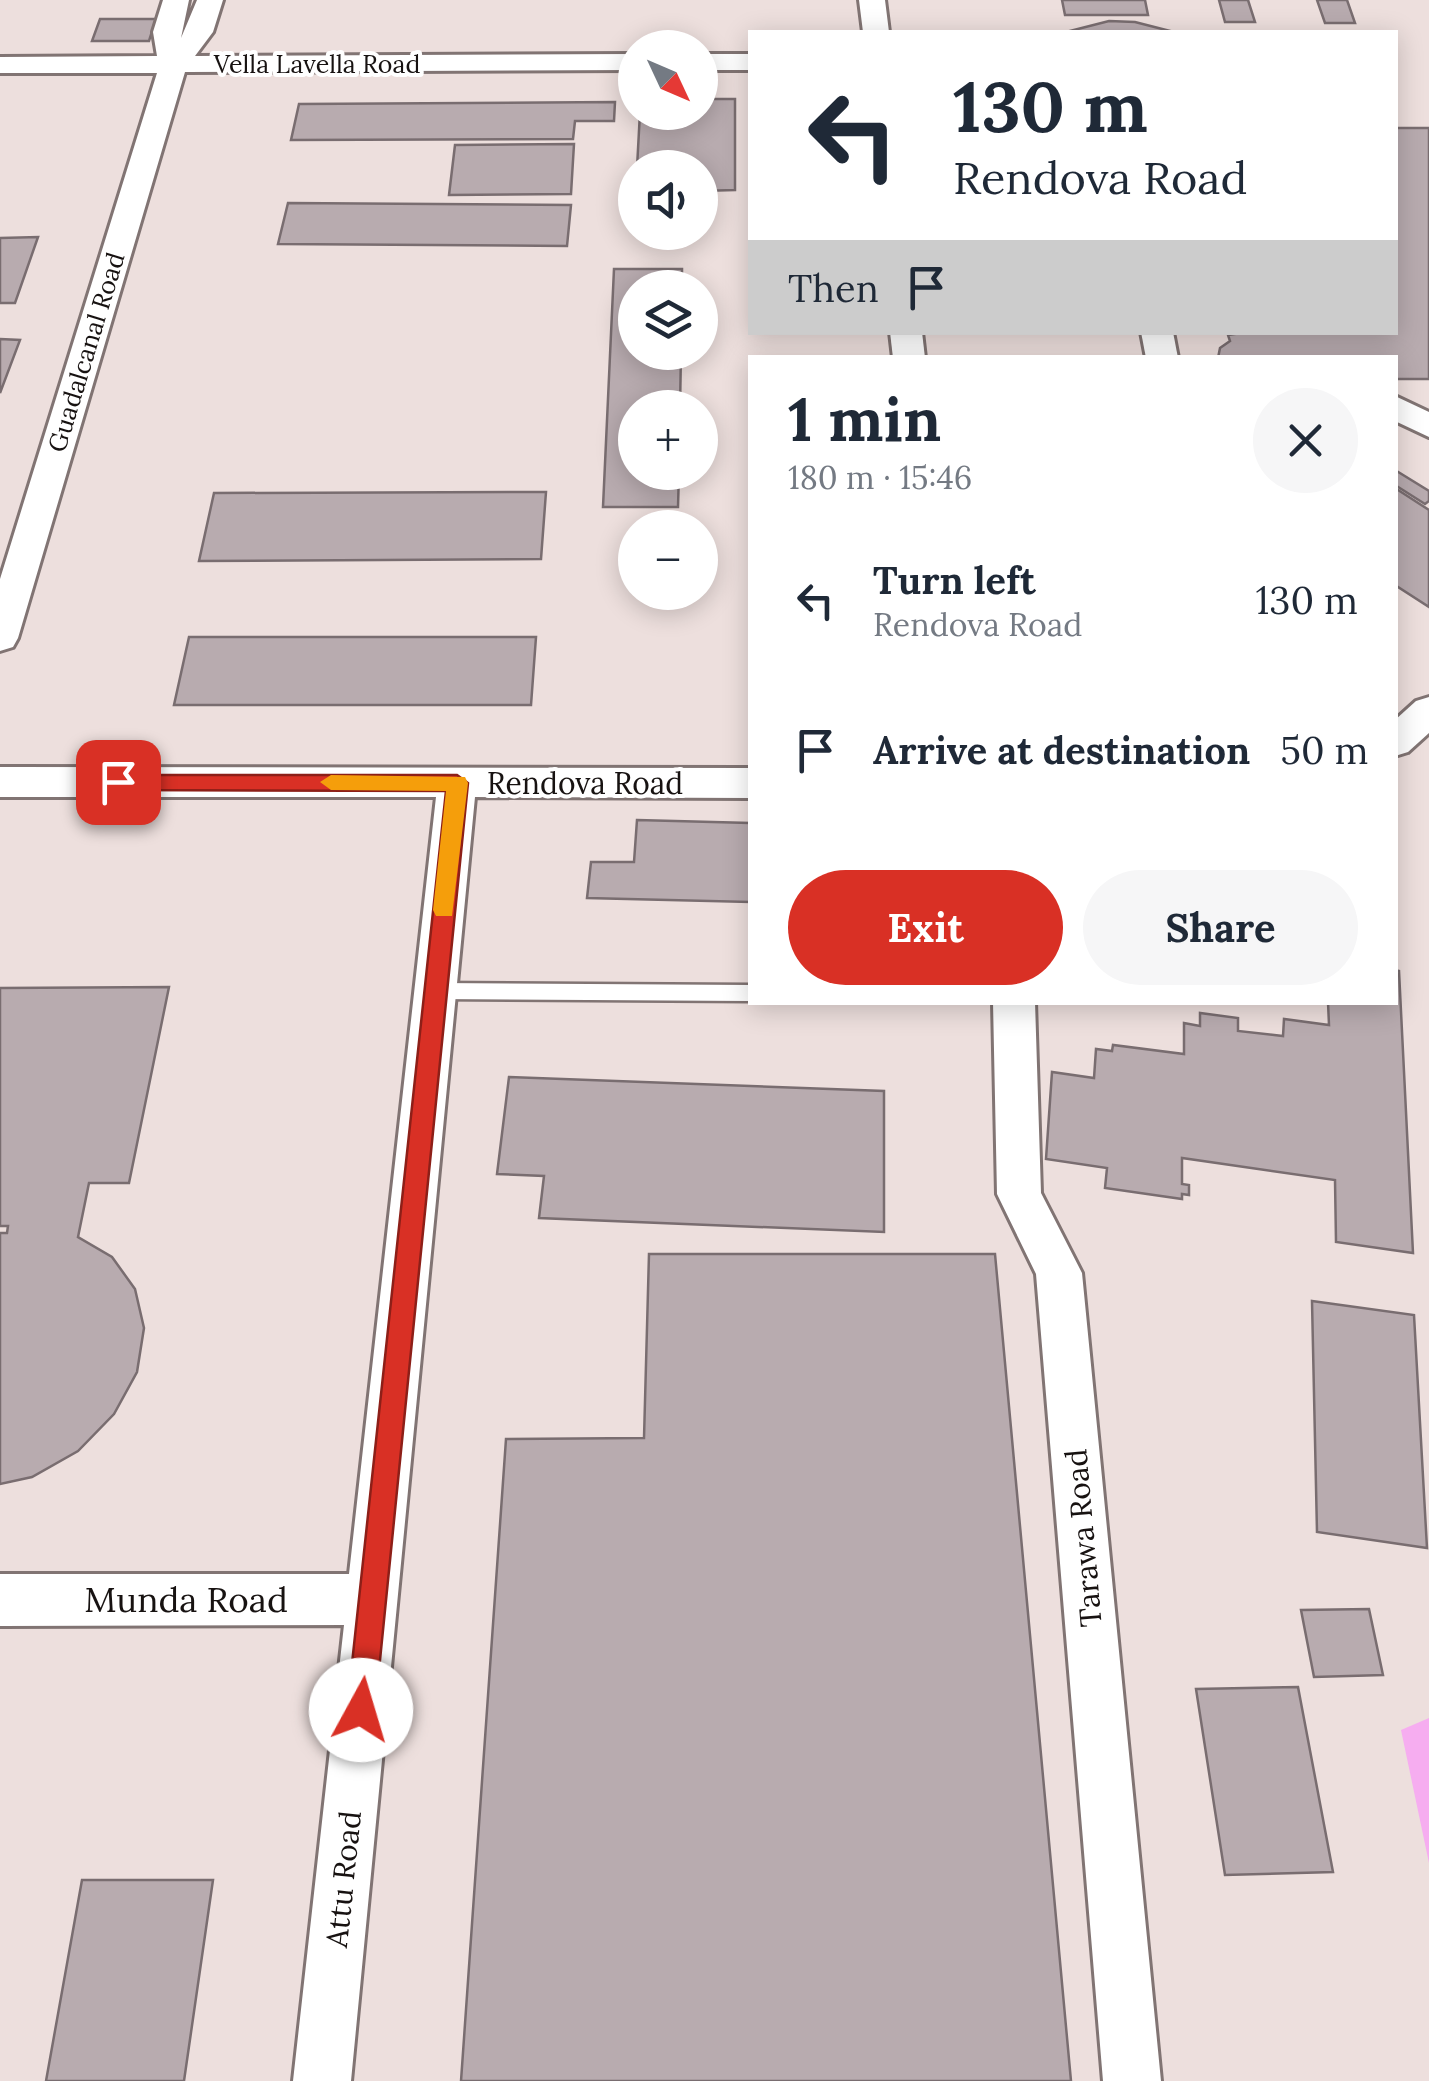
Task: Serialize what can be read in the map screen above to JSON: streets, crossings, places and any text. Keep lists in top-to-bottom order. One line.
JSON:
{"streets":{"street":["Vella Lavella Road","Guadalcanal Road","Rendova Road","Tarawa Road","Munda Road","Attu Road"]},"crossings":[["Vella Lavella Road","Guadalcanal Road"],["Rendova Road","Attu Road"],["Munda Road","Attu Road"]],"north":"bottom right","page":{"map_buttons":["+","−"],"turn":["130 m","Rendova Road"],"then":"Then","heading":["1 min","180 m · 15:46"],"list":[{"name":"Turn left","note":"Rendova Road","value":"130 m"},{"name":"Arrive at destination","value":"50 m"}],"buttons":["Exit","Share"]}}
